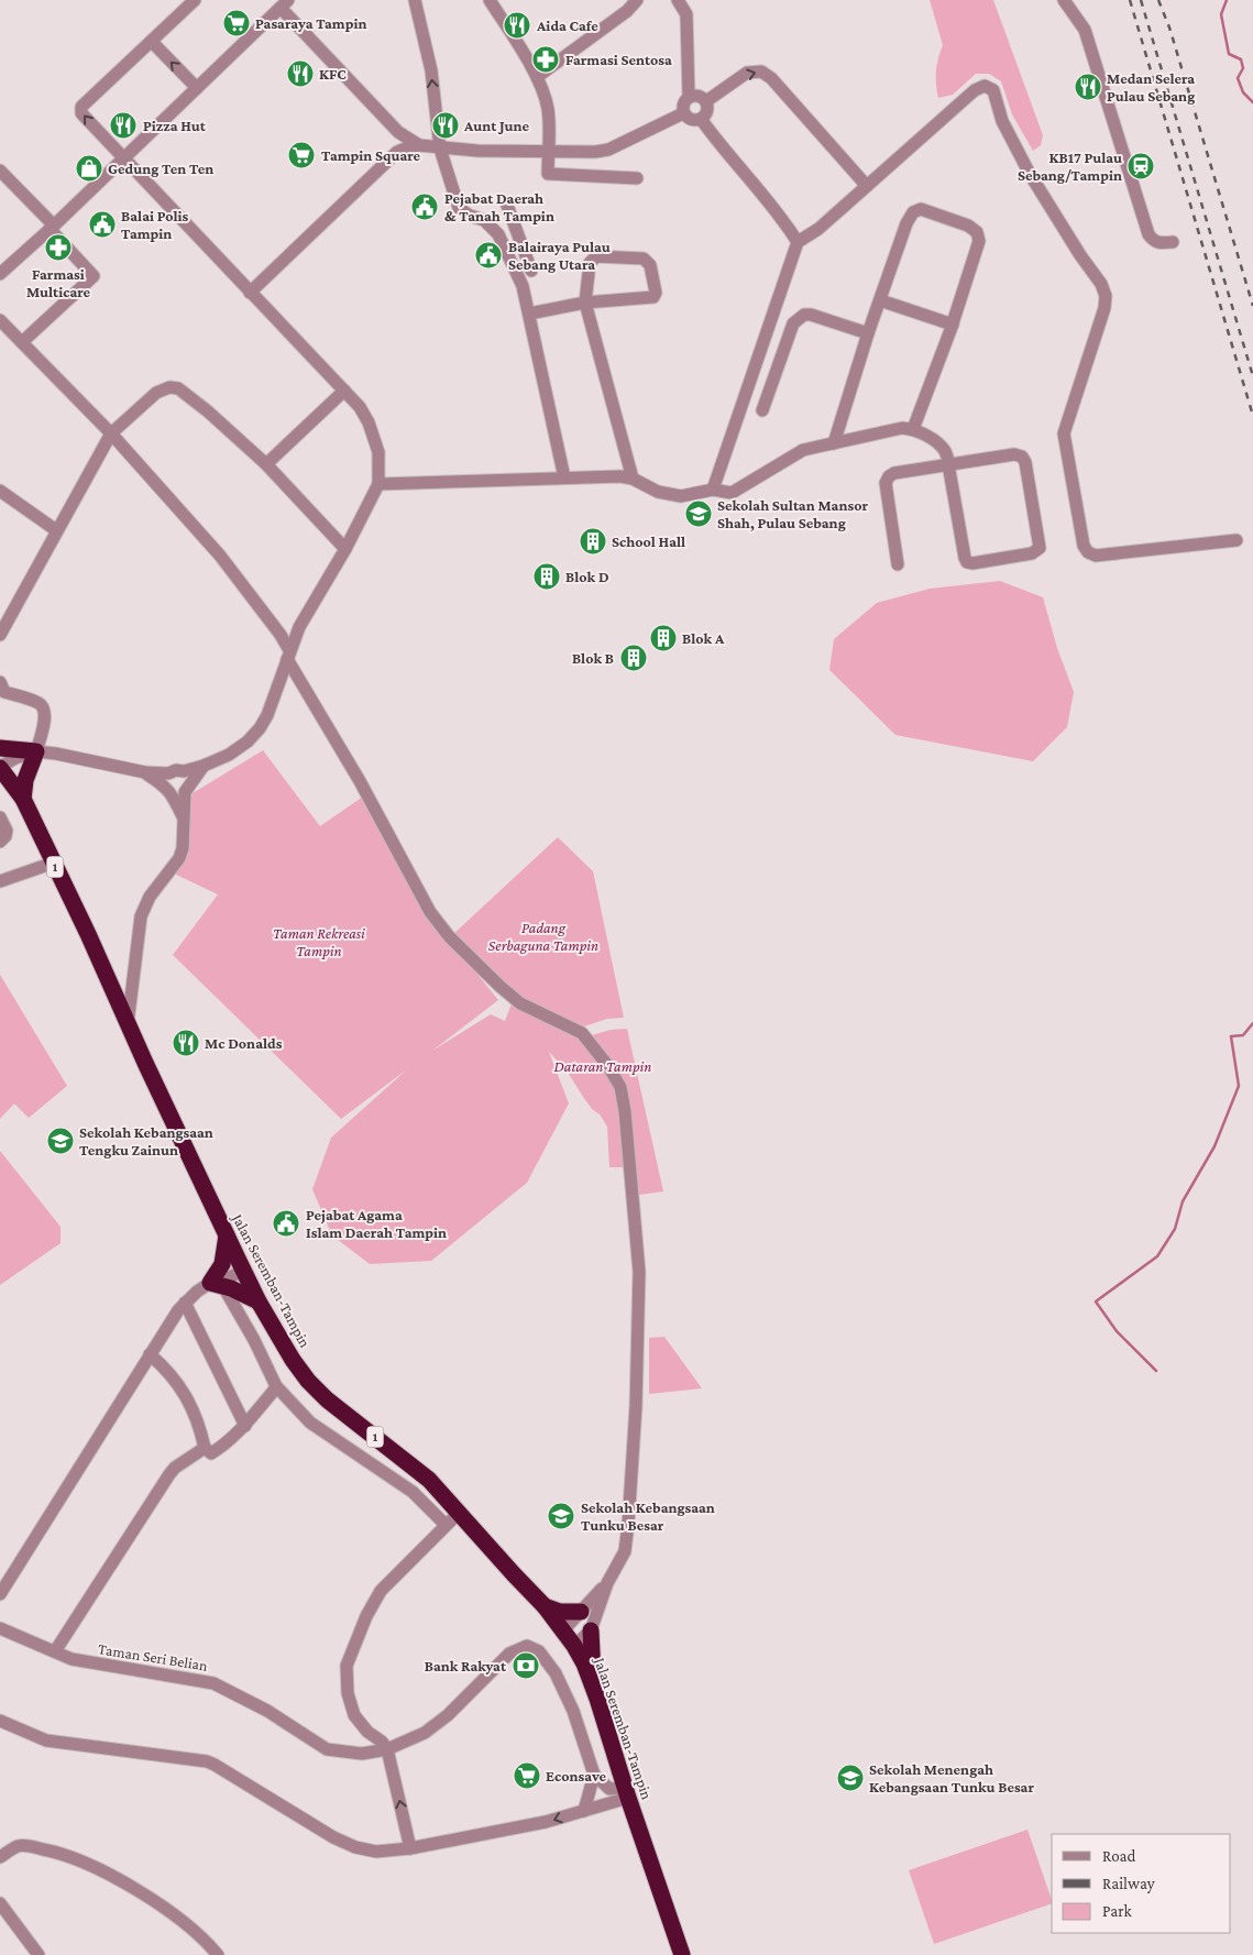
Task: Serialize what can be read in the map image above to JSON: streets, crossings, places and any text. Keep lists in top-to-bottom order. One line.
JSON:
{"streets":{"highway":["1","Jalan Seremban-Tampin"],"street":["Taman Seri Belian"]},"parks":["Padang Serbaguna Tampin","Taman Rekreasi Tampin","Dataran Tampin"],"places":{"supermarket":["Pasaraya Tampin","Tampin Square","Econsave"],"restaurant":["Aida Cafe","KFC","Medan Selera Pulau Sebang","Pizza Hut","Aunt June","Mc Donalds"],"pharmacy":["Farmasi Sentosa","Farmasi Multicare"],"station":["KB17 Pulau Sebang/Tampin"],"shop":["Gedung Ten Ten"],"public building":["Pejabat Daerah & Tanah Tampin","Balai Polis Tampin","Balairaya Pulau Sebang Utara","Pejabat Agama Islam Daerah Tampin"],"school or university":["Sekolah Sultan Mansor Shah, Pulau Sebang","Sekolah Kebangsaan Tengku Zainun","Sekolah Kebangsaan Tunku Besar","Sekolah Menengah Kebangsaan Tunku Besar"],"building":["School Hall","Blok D","Blok A","Blok B"],"bank":["Bank Rakyat"]},"legend":["Road","Railway","Park"]}
